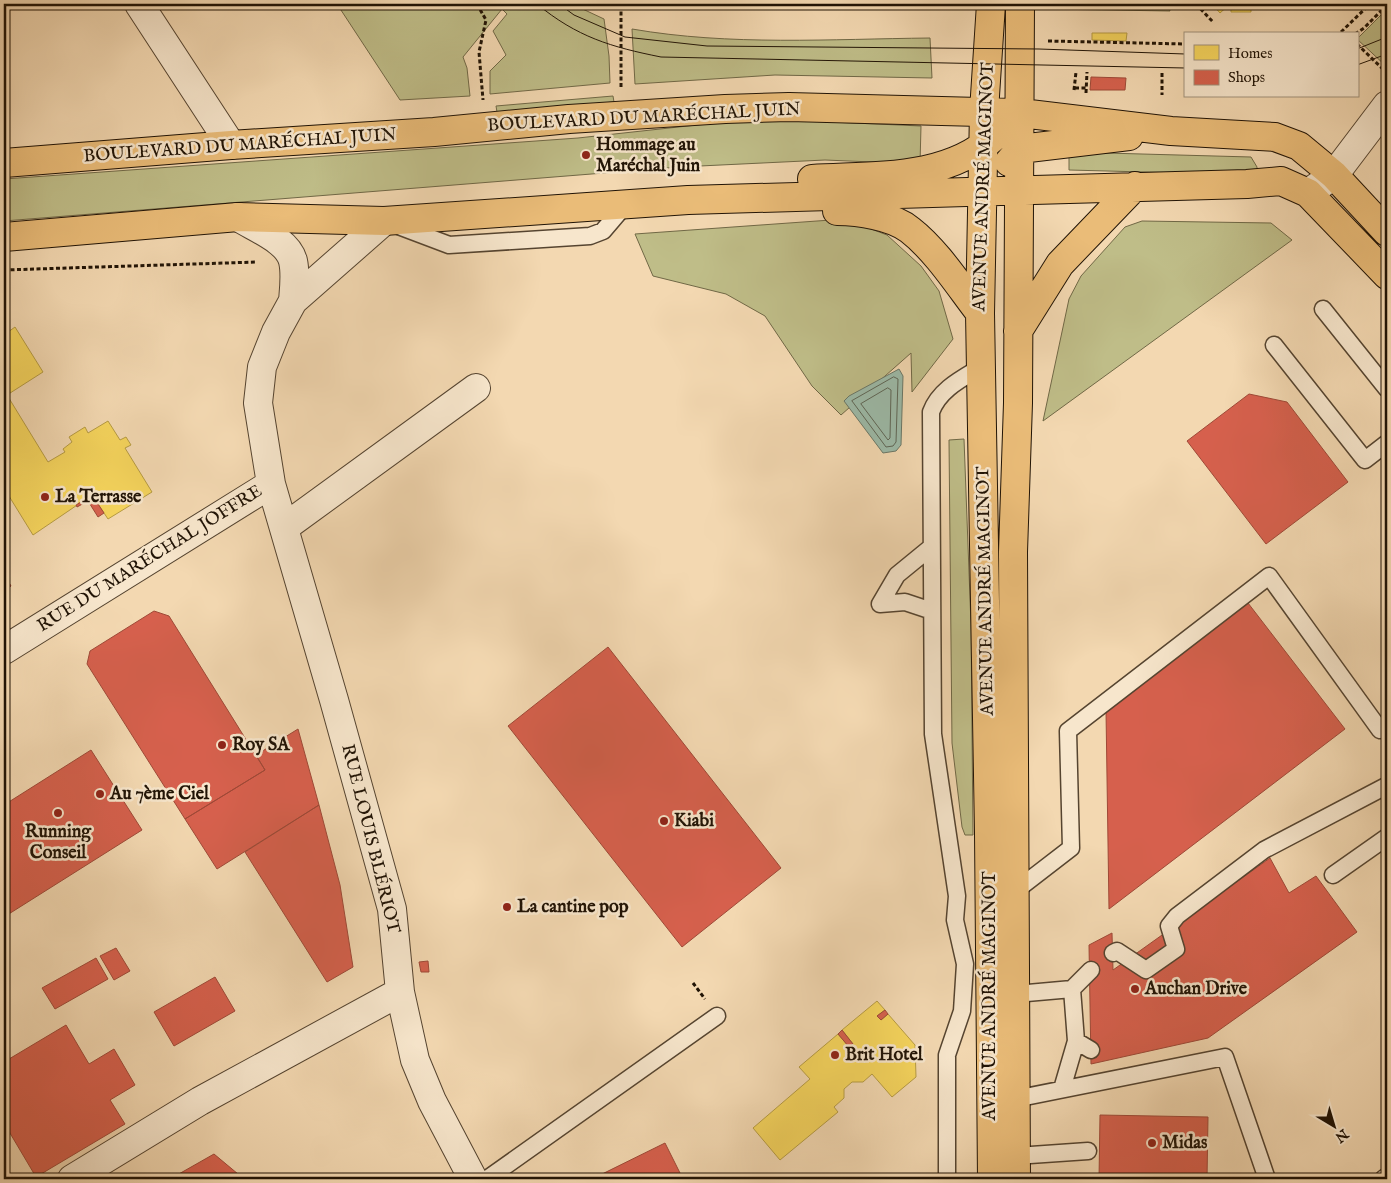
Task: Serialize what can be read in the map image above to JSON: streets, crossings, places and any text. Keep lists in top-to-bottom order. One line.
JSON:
{"streets":{"main road":["BOULEVARD DU MARÉCHAL JUIN","AVENUE ANDRÉ MAGINOT"],"street":["RUE DU MARÉCHAL JOFFRE","RUE LOUIS BLÉRIOT"]},"crossings":[["BOULEVARD DU MARÉCHAL JUIN","AVENUE ANDRÉ MAGINOT"],["RUE DU MARÉCHAL JOFFRE","RUE LOUIS BLÉRIOT"]],"places":["Hommage au Maréchal Juin","La Terrasse","Roy SA","Au 7ème Ciel","Running Conseil","Kiabi","La cantine pop","Auchan Drive","Brit Hotel","Midas"],"legend":["Homes","Shops"],"north":"bottom right"}
